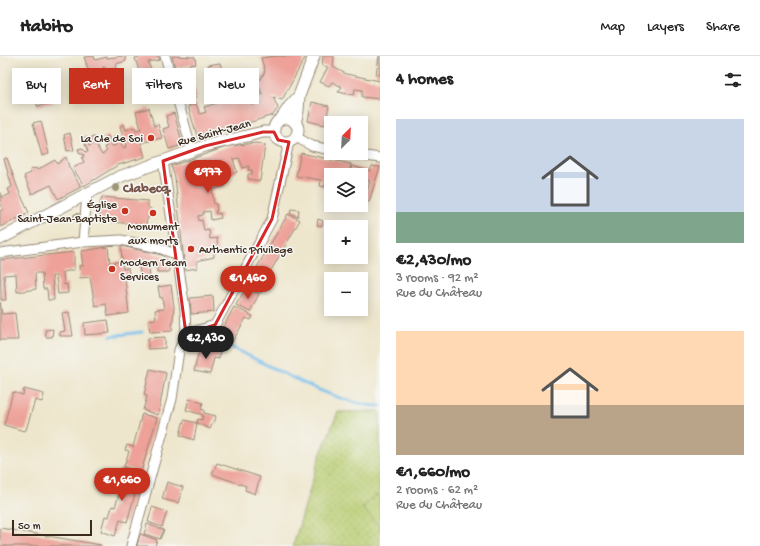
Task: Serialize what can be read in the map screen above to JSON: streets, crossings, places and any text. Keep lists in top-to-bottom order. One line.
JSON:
{"streets":{"street":["Rue Saint-Jean"]},"districts":["Clabecq"],"places":["La Cle de Soi","Église Saint-Jean-Baptiste","Monument aux morts","Authentic Privilege","Modern Team Services"],"scale_bar":"50 m","north":"top right","page":{"header":"Habito","nav":["Map","Layers","Share"],"heading":"4 homes","chip":["Buy","Rent","Filters","New"],"list":[{"name":"€2,430/mo","note":"3 rooms · 92 m² · Rue du Château"},{"name":"€1,660/mo","note":"2 rooms · 62 m² · Rue du Château"}],"map_buttons":["+","−"],"price":["€977","€1,460","€2,430","€1,660"],"scale":"50 m"}}
